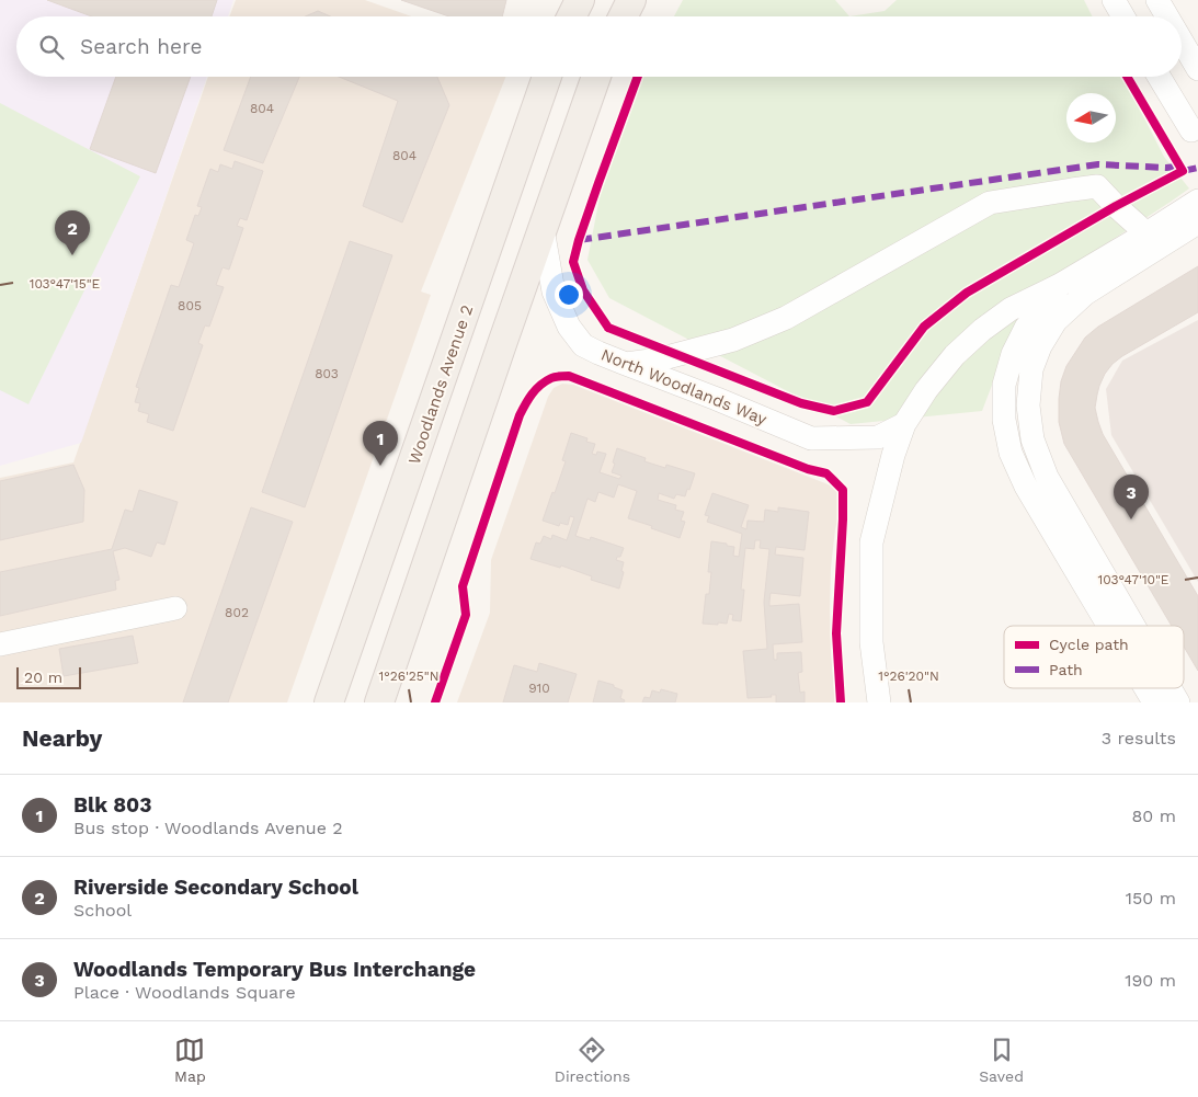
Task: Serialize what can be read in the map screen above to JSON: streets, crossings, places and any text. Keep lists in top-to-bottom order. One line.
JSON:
{"streets":{"main road":["Woodlands Avenue 2"],"street":["North Woodlands Way"]},"house_numbers":["804","804","805","803","802","910"],"legend":["Cycle path","Path"],"scale_bar":"20 m","north":"left","page":{"search":"Search here","pins":["2","1","3"],"scale":"20 m","heading":["Nearby","3 results"],"list":[{"mark":"1","name":"Blk 803","note":"Bus stop · Woodlands Avenue 2","value":"80 m"},{"mark":"2","name":"Riverside Secondary School","note":"School","value":"150 m"},{"mark":"3","name":"Woodlands Temporary Bus Interchange","note":"Place · Woodlands Square","value":"190 m"}],"nav":["Map","Directions","Saved"]},"coordinates":["103°47'15\"E","103°47'10\"E","1°26'25\"N","1°26'20\"N"]}
